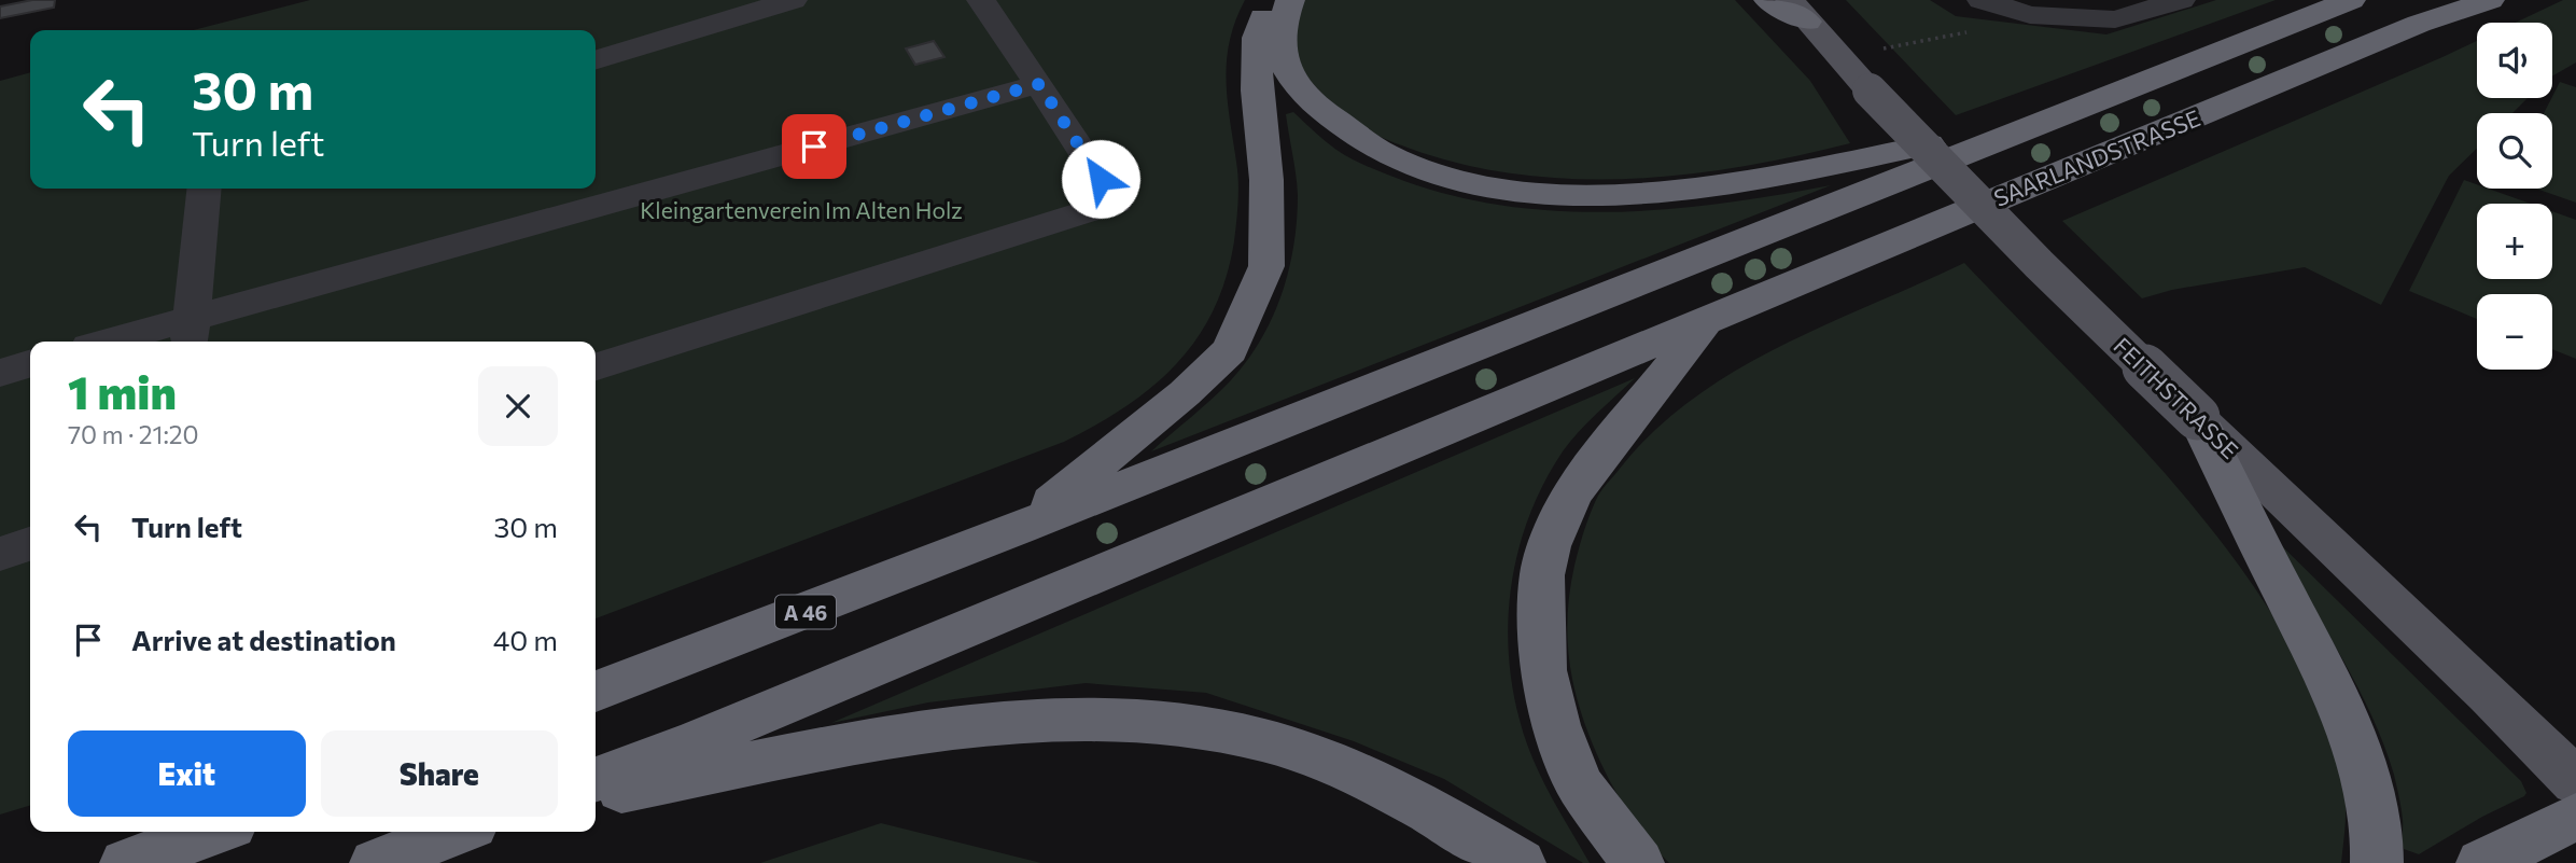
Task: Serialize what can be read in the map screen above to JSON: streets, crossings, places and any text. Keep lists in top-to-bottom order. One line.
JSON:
{"streets":{"highway":["SAARLANDSTRASSE","A 46"],"main road":["FEITHSTRASSE"]},"parks":["Kleingartenverein Im Alten Holz"],"page":{"map_buttons":["+","−"],"turn":["30 m","Turn left"],"heading":["1 min","70 m · 21:20"],"list":[{"name":"Turn left","value":"30 m"},{"name":"Arrive at destination","value":"40 m"}],"buttons":["Exit","Share"]}}
